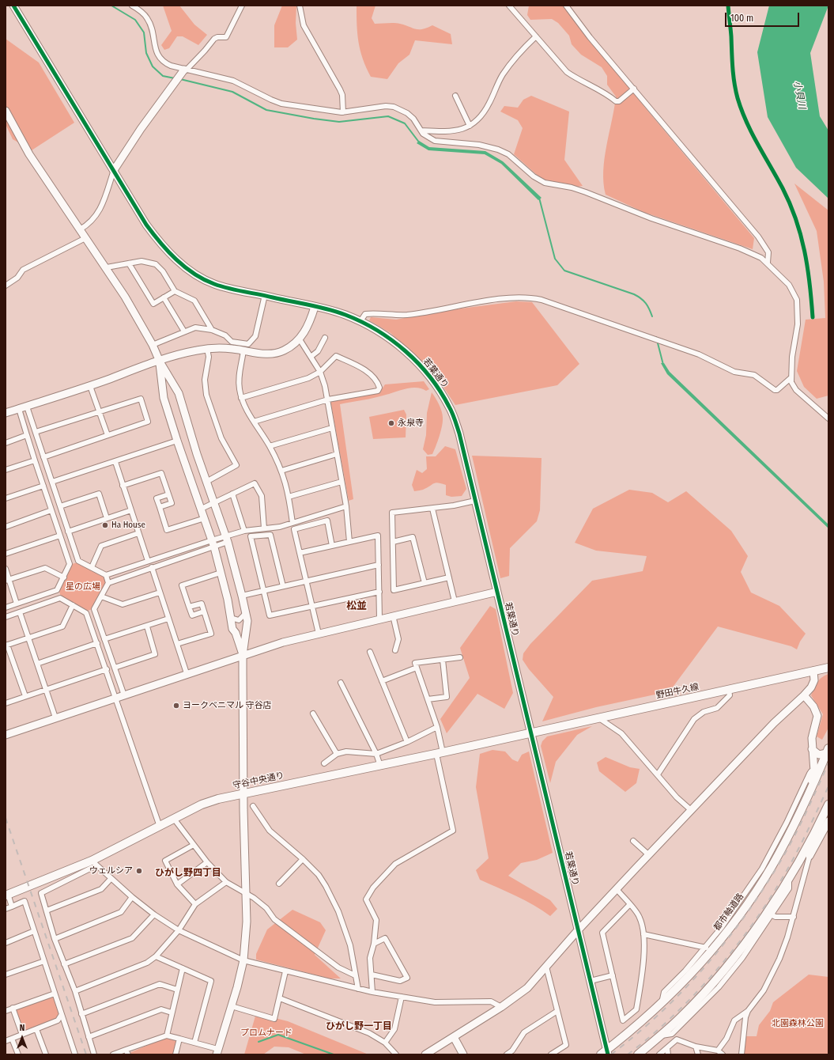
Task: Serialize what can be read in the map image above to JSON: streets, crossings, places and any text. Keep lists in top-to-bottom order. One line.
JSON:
{"streets":{"main road":["野田牛久線","守谷中央通り","都市軸道路"],"street":["若葉通り"]},"crossings":[["若葉通り","野田牛久線"],["若葉通り","守谷中央通り"],["若葉通り","都市軸道路"],["野田牛久線","守谷中央通り"]],"districts":["松並","ひがし野四丁目","ひがし野一丁目"],"water":["小貝川"],"parks":["星の広場","北園森林公園","プロムナード"],"places":["永泉寺","Ha House","ヨークベニマル 守谷店","ウェルシア"],"scale_bar":"100 m","north":"top"}
